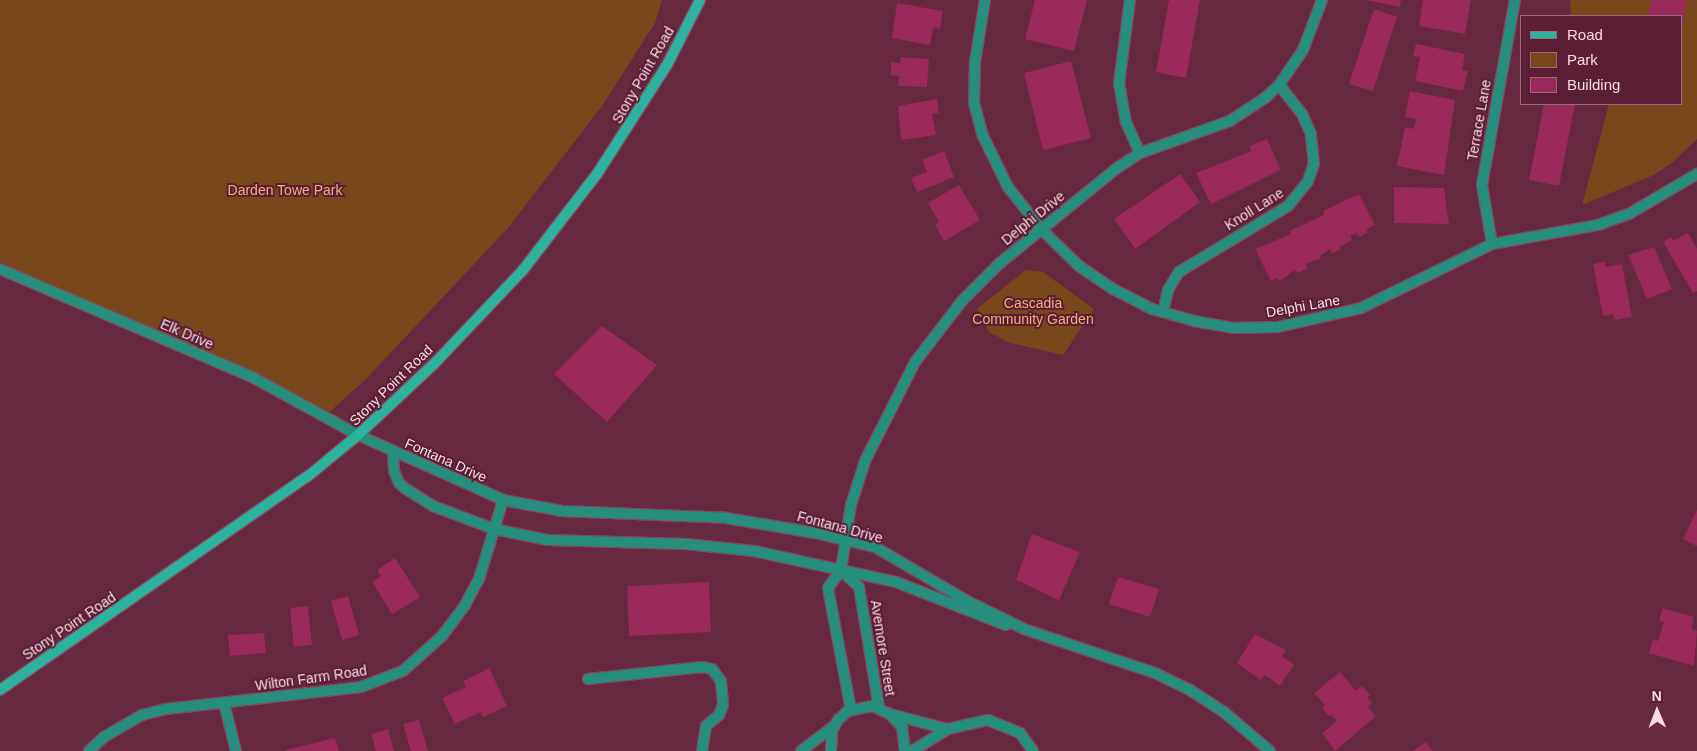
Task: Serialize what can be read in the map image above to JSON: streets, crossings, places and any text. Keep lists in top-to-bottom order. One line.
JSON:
{"streets":{"main road":["Stony Point Road"],"street":["Terrace Lane","Knoll Lane","Delphi Drive","Delphi Lane","Elk Drive","Fontana Drive","Avemore Street","Wilton Farm Road"]},"crossings":[["Stony Point Road","Elk Drive"],["Terrace Lane","Delphi Lane"],["Knoll Lane","Delphi Drive"],["Knoll Lane","Delphi Lane"],["Delphi Drive","Delphi Lane"],["Delphi Drive","Fontana Drive"],["Elk Drive","Fontana Drive"],["Fontana Drive","Wilton Farm Road"]],"parks":["Darden Towe Park","Cascadia Community Garden"],"legend":["Road","Park","Building"],"north":"top"}
